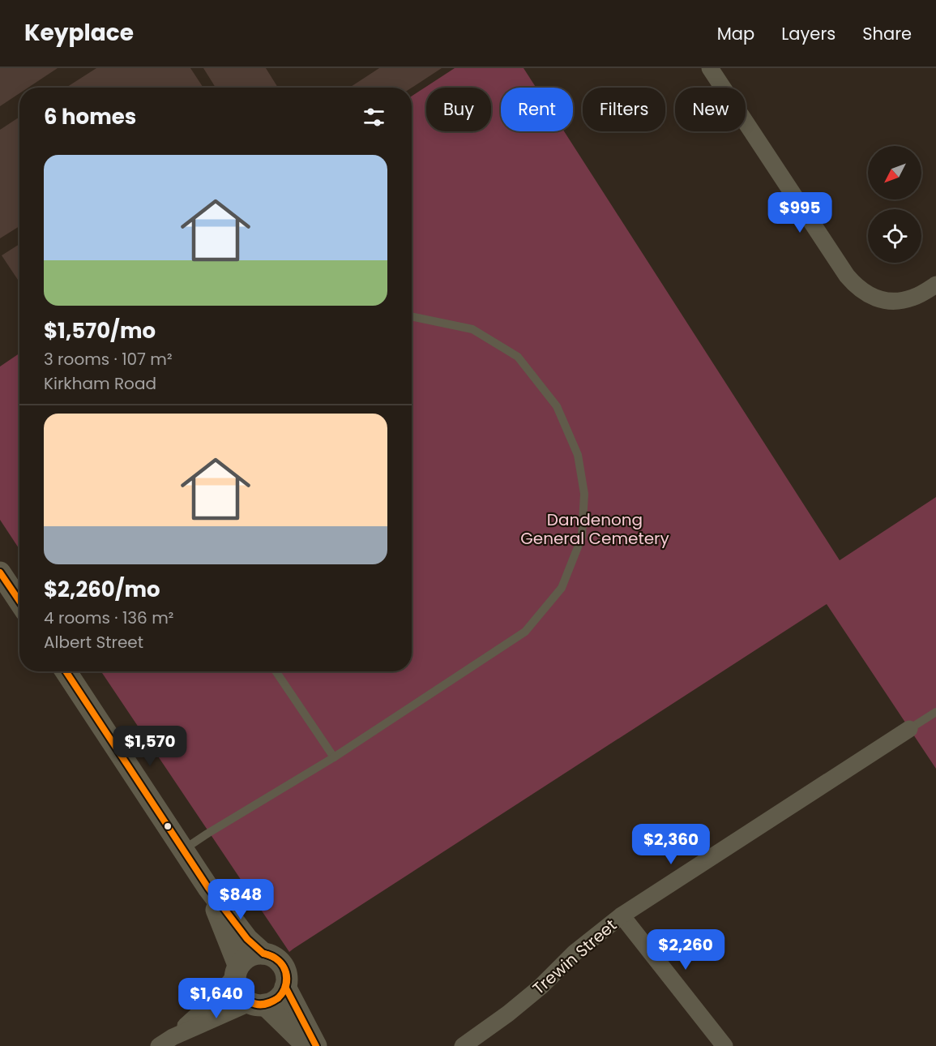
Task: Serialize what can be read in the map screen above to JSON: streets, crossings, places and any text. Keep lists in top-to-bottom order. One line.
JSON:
{"streets":{"street":["Trewin Street"]},"parks":["Dandenong General Cemetery"],"north":"bottom left","page":{"header":"Keyplace","nav":["Map","Layers","Share"],"chip":["Buy","Rent","Filters","New"],"heading":"6 homes","list":[{"name":"$1,570/mo","note":"3 rooms · 107 m² · Kirkham Road"},{"name":"$2,260/mo","note":"4 rooms · 136 m² · Albert Street"}],"price":["$995","$1,570","$2,360","$848","$2,260","$1,640"]}}
